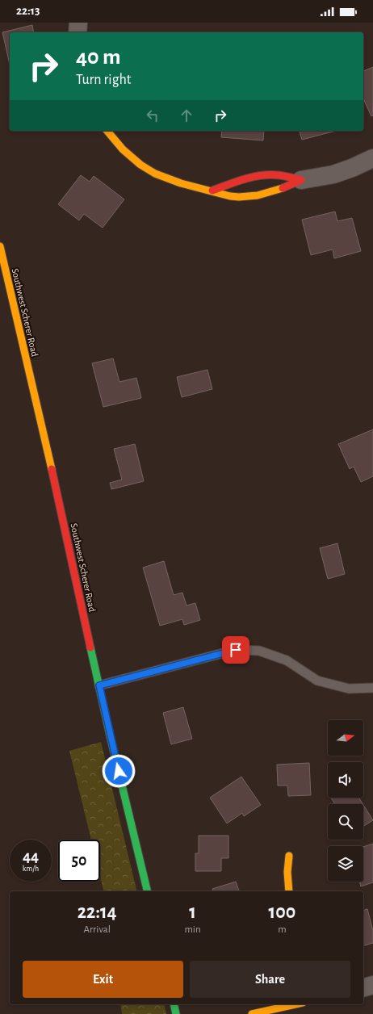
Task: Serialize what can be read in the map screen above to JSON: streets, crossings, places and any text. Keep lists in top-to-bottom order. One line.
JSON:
{"streets":{"main road":["Southwest Scherer Road"]},"north":"right","page":{"status":"22:13","turn":["40 m","Turn right"],"speed":"44 km/h","limit":"50","eta":["22:14","Arrival","1","min","100","m"],"buttons":["Exit","Share"]}}
